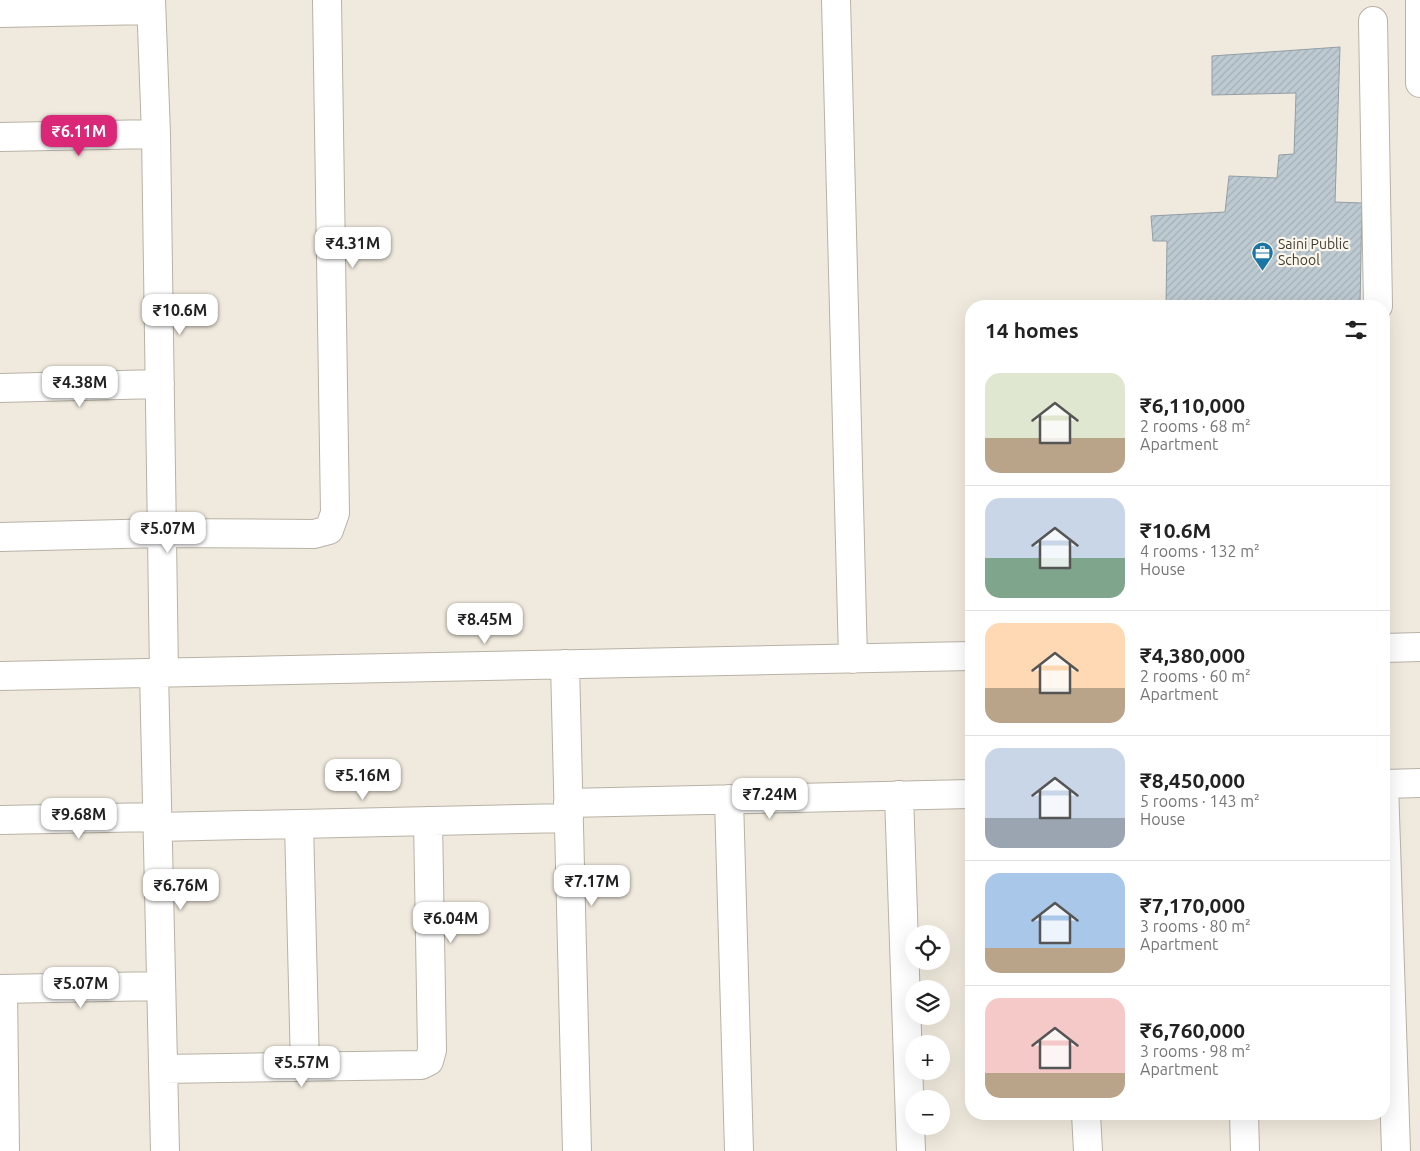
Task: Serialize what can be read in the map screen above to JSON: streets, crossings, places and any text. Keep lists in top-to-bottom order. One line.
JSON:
{"places":{"office":["Saini Public School"]},"page":{"price":["₹6.11M","₹4.31M","₹10.6M","₹4.38M","₹5.07M","₹8.45M","₹5.16M","₹7.24M","₹9.68M","₹7.17M","₹6.76M","₹6.04M","₹5.07M","₹5.57M"],"heading":"14 homes","list":[{"name":"₹6,110,000","note":"2 rooms · 68 m² · Apartment"},{"name":"₹10.6M","note":"4 rooms · 132 m² · House"},{"name":"₹4,380,000","note":"2 rooms · 60 m² · Apartment"},{"name":"₹8,450,000","note":"5 rooms · 143 m² · House"},{"name":"₹7,170,000","note":"3 rooms · 80 m² · Apartment"},{"name":"₹6,760,000","note":"3 rooms · 98 m² · Apartment"}],"map_buttons":["+","−"]}}
